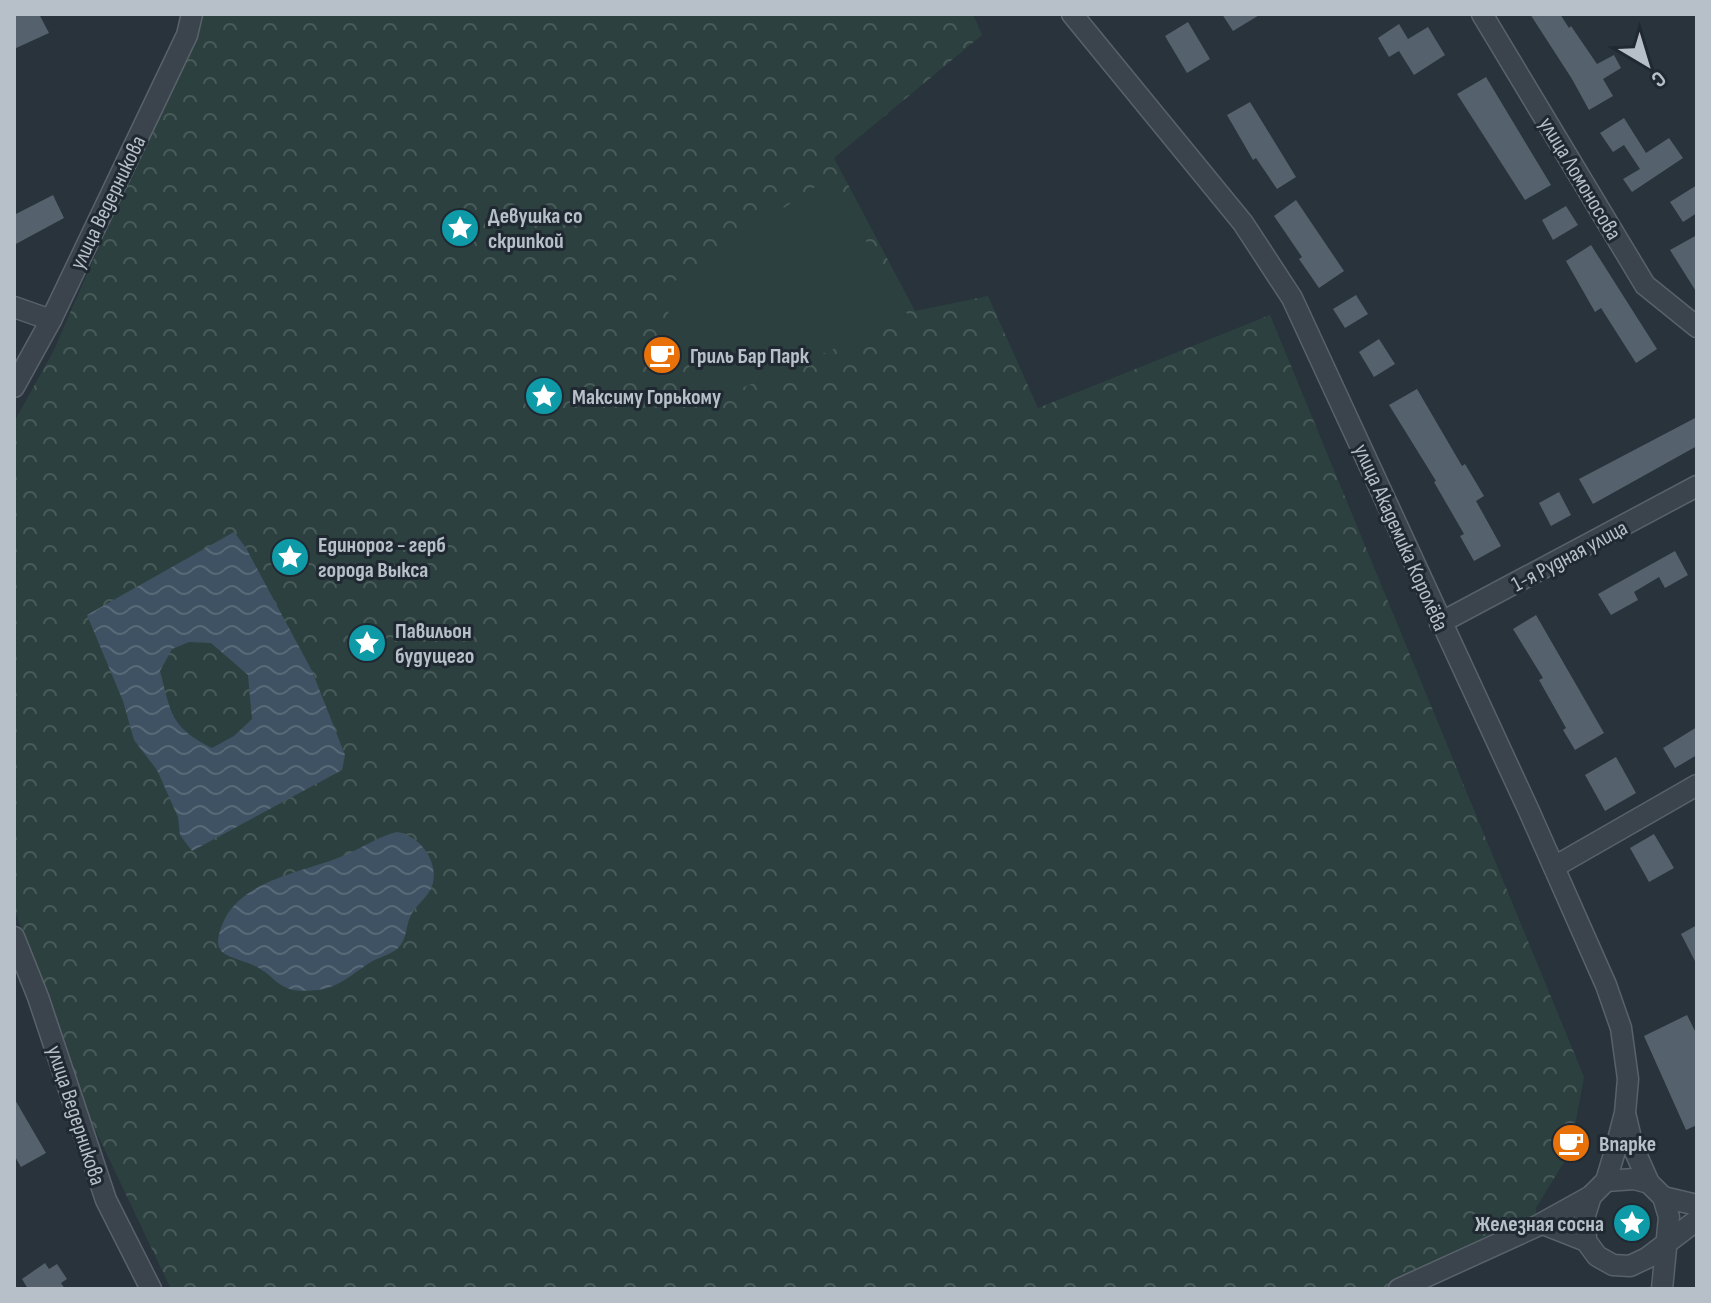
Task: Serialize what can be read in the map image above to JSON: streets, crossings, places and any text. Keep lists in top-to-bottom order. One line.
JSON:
{"streets":{"street":["улица Ломоносова","улица Ведерникова","улица Академика Королёва","1-я Рудная улица"]},"crossings":[["улица Академика Королёва","1-я Рудная улица"]],"places":{"place":["Девушка со скрипкой","Максиму Горькому","Единорог - герб города Выкса","Павильон будущего","Железная сосна"],"cafe":["Гриль Бар Парк","Впарке"]},"north":"bottom right"}
